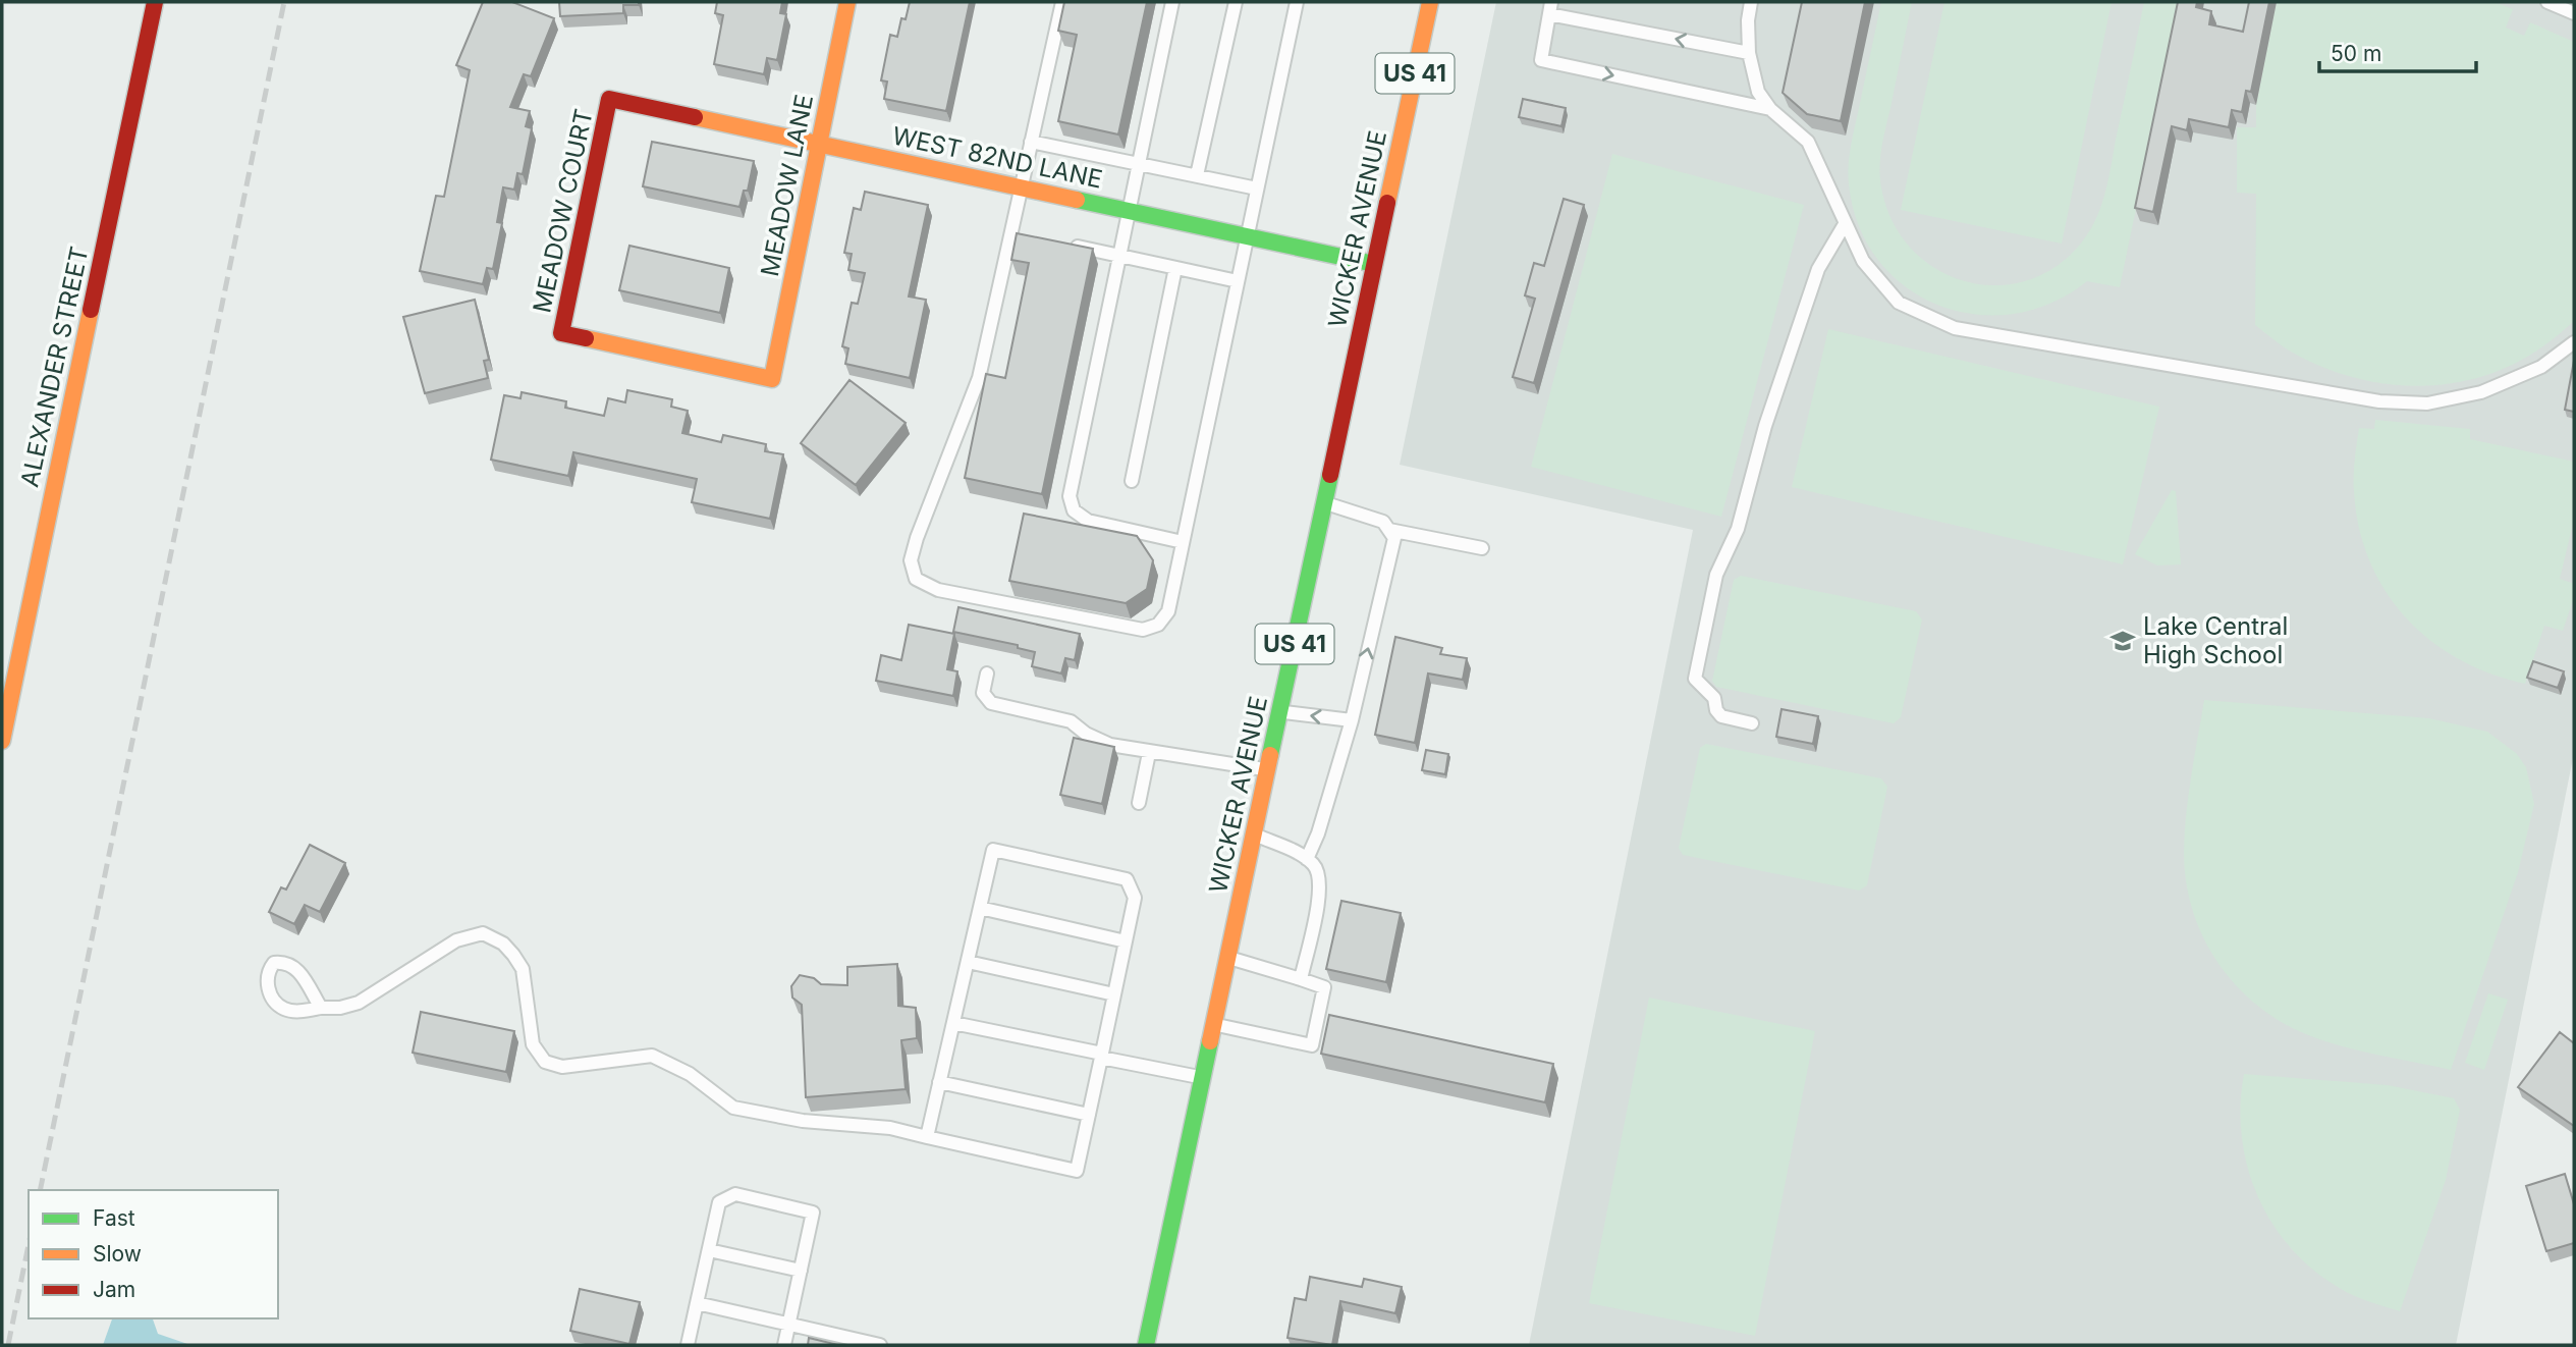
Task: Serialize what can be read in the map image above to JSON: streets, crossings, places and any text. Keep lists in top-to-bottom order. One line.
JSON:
{"streets":{"main road":["US 41","WEST 82ND LANE","MEADOW LANE","MEADOW COURT","WICKER AVENUE","ALEXANDER STREET"]},"crossings":[["WEST 82ND LANE","MEADOW LANE"],["WEST 82ND LANE","MEADOW COURT"],["WEST 82ND LANE","WICKER AVENUE"],["MEADOW LANE","MEADOW COURT"]],"places":{"school or university":["Lake Central High School"]},"legend":["Fast","Slow","Jam"],"scale_bar":"50 m"}
